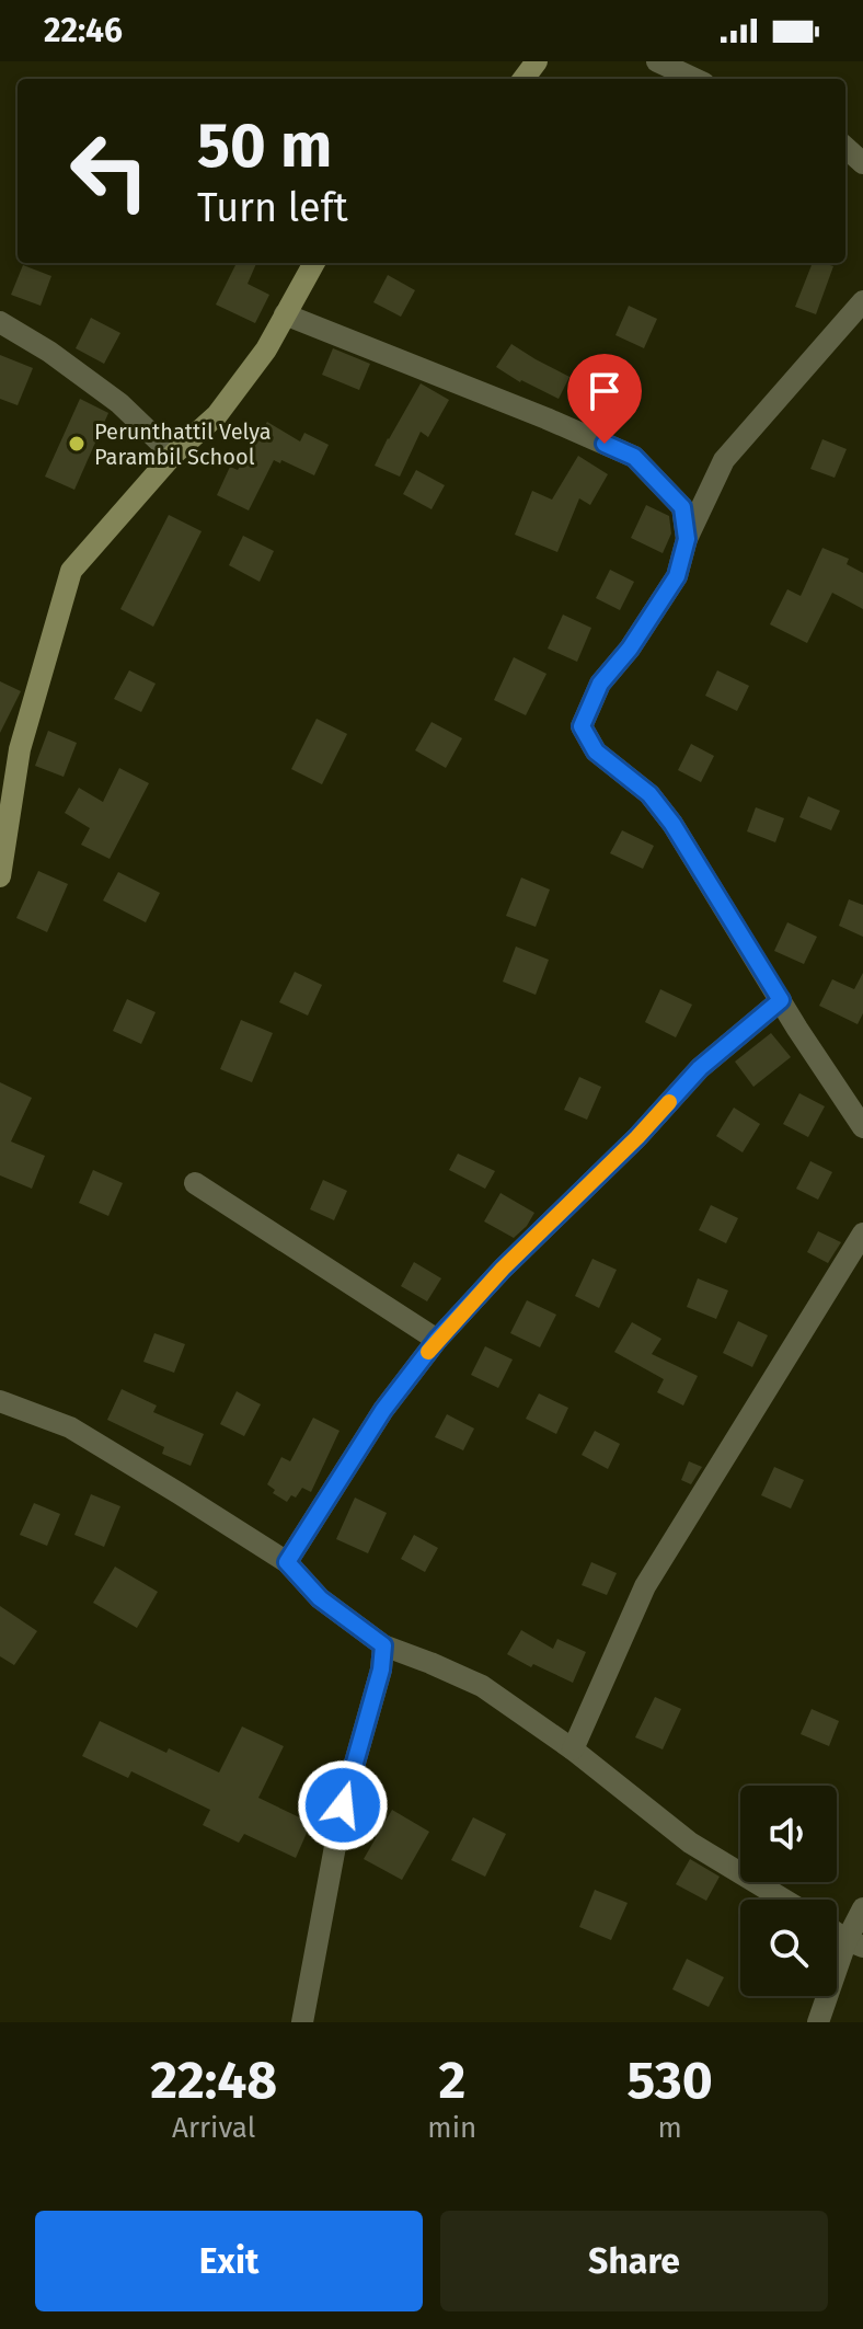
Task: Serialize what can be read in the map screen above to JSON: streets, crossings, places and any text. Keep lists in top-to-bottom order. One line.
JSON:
{"places":["Perunthattil Velya Parambil School"],"page":{"status":"22:46","turn":["50 m","Turn left"],"eta":["22:48","Arrival","2","min","530","m"],"buttons":["Exit","Share"]}}
